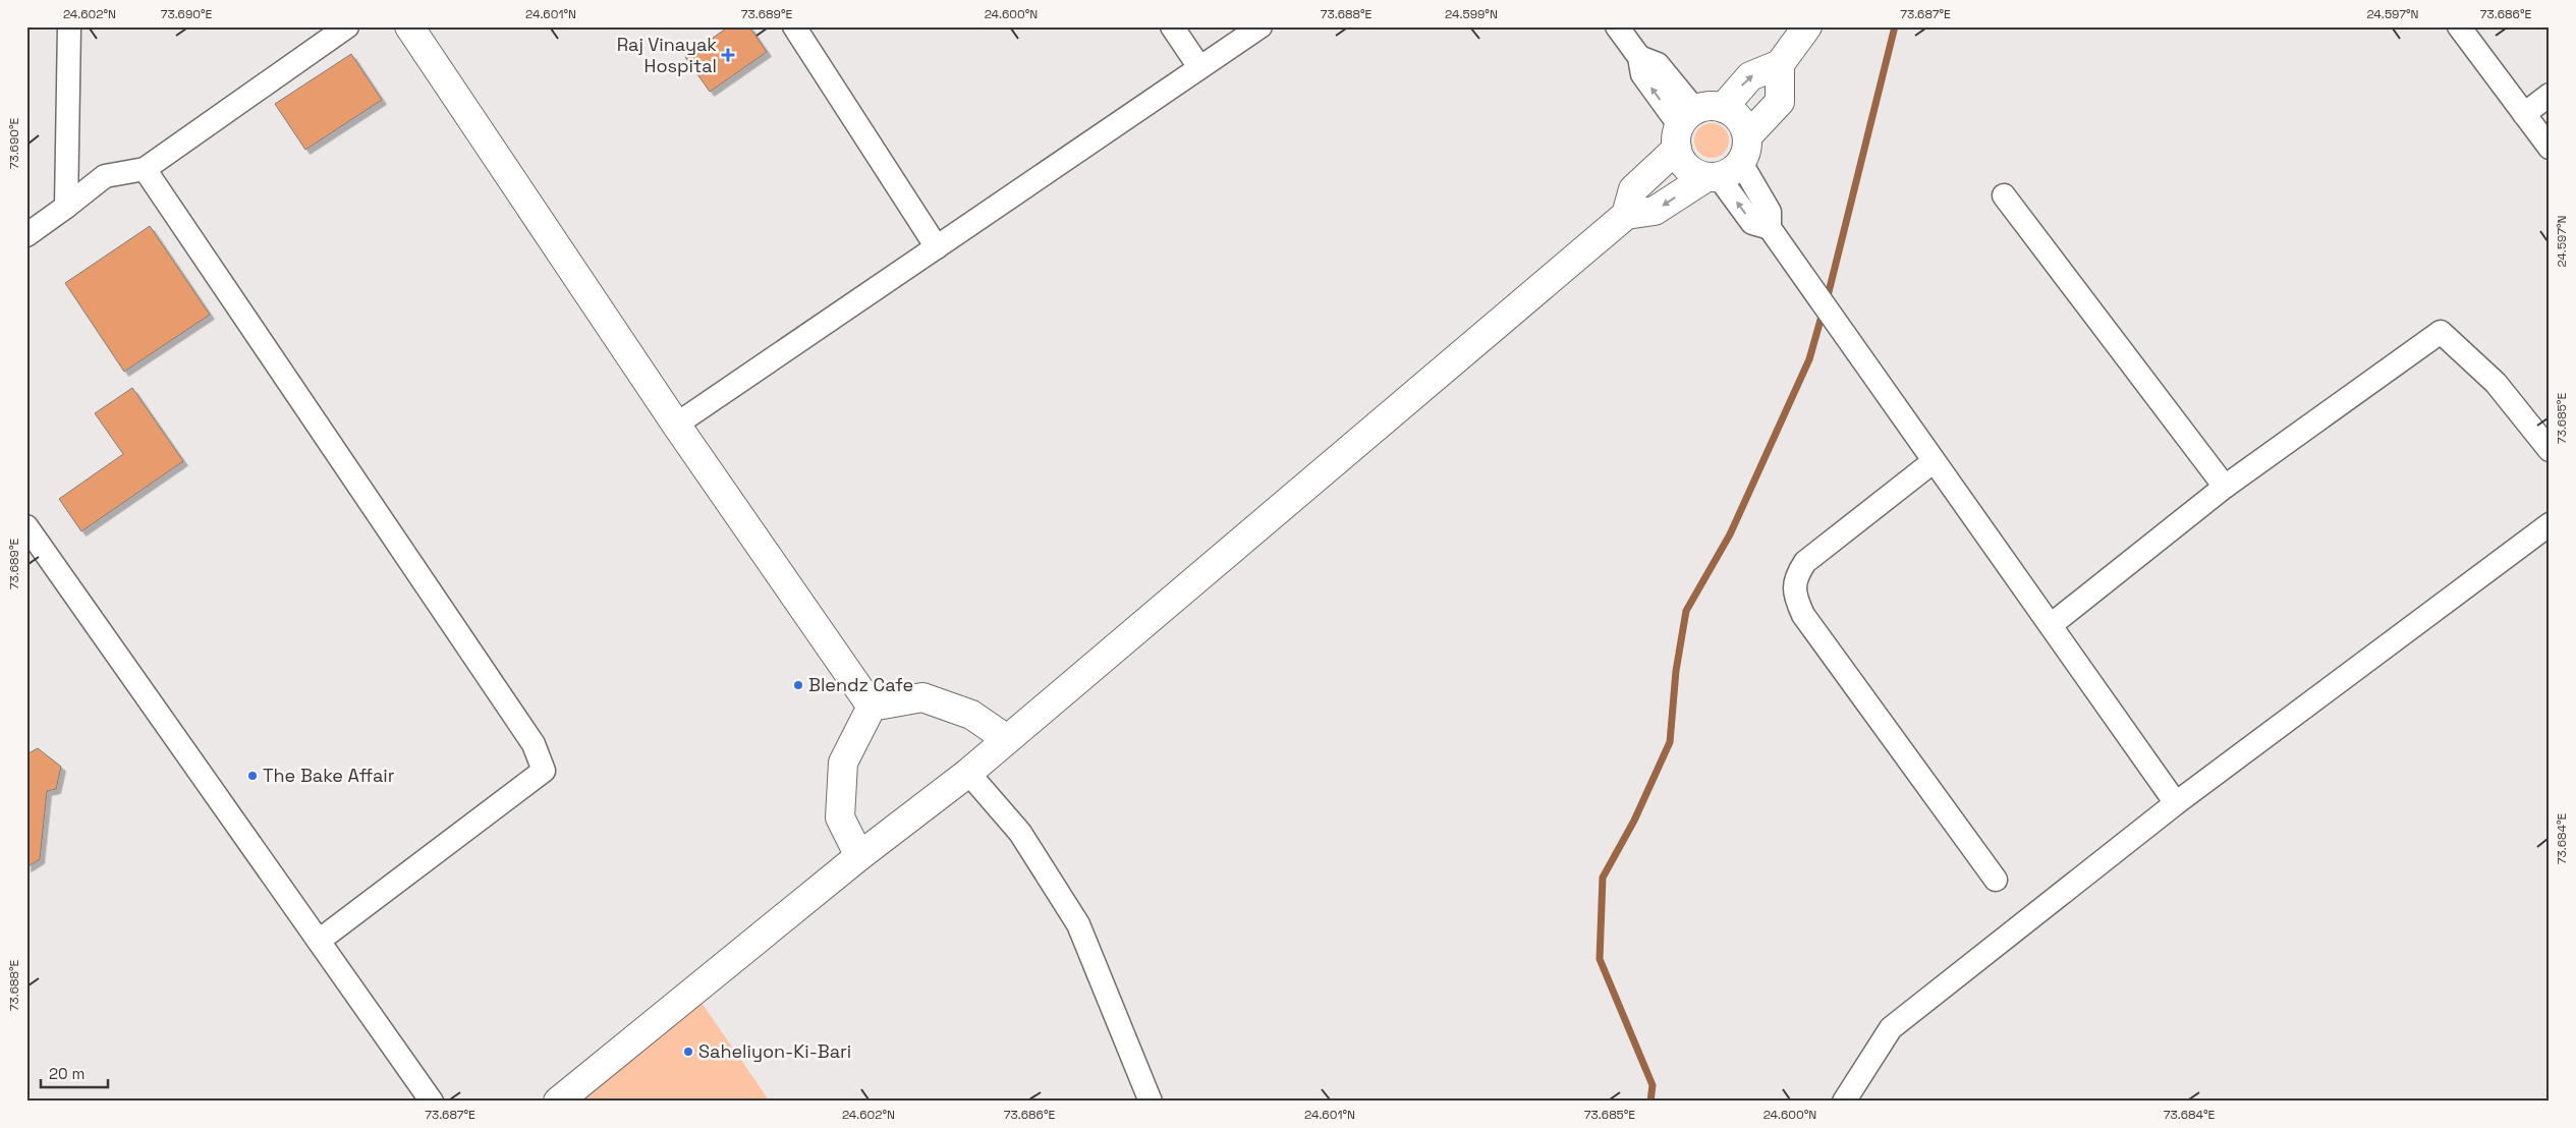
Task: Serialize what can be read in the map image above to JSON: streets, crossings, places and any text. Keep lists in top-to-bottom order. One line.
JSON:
{"places":{"health":["Raj Vinayak Hospital"],"other":["Blendz Cafe","The Bake Affair","Saheliyon-Ki-Bari"]},"scale_bar":"20 m","coordinates":["24.602°N","73.690°E","24.601°N","73.689°E","24.600°N","73.688°E","24.599°N","73.687°E","24.597°N","73.686°E","73.685°E","73.684°E"]}
